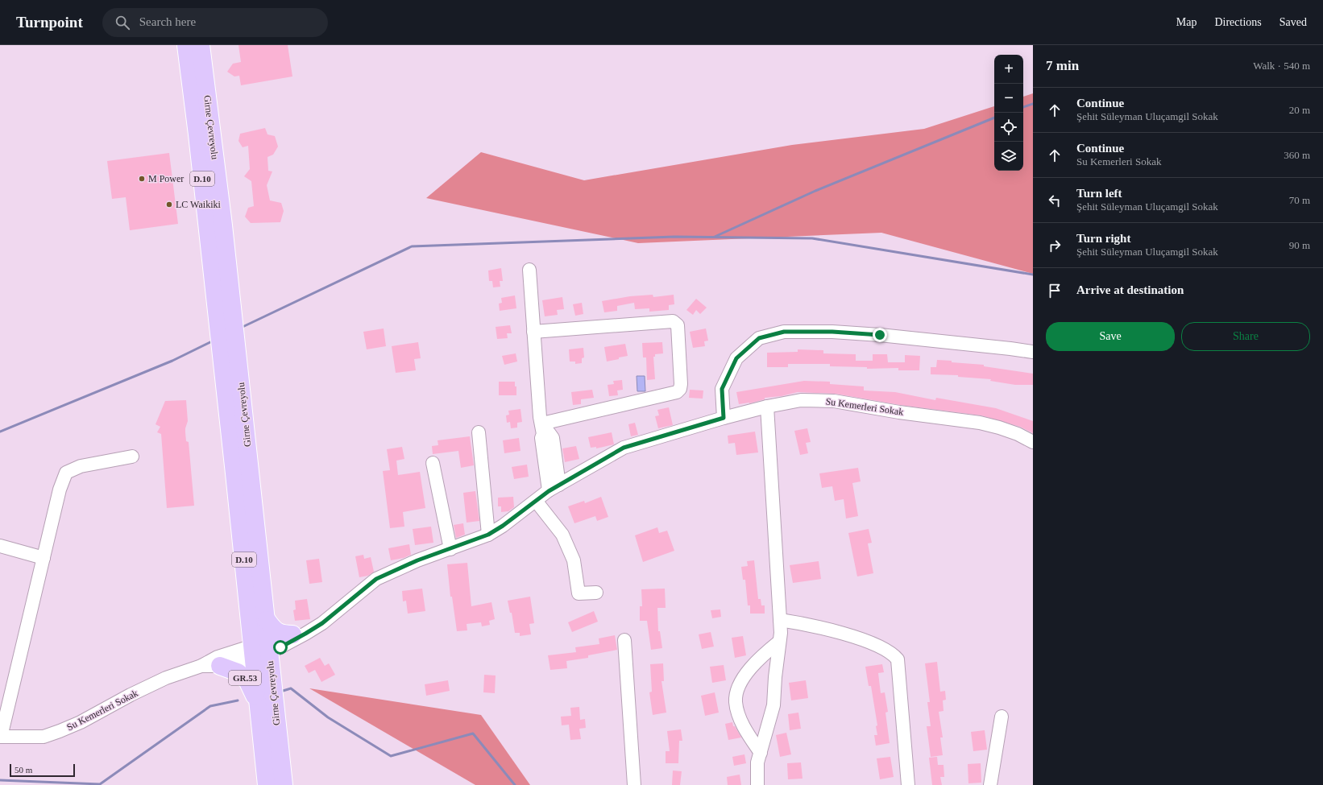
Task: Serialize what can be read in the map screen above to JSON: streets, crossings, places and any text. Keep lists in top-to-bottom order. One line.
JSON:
{"streets":{"highway":["Girne Çevreyolu","D.10","GR.53"],"street":["Su Kemerleri Sokak"]},"crossings":[["Girne Çevreyolu","Su Kemerleri Sokak"],["Girne Çevreyolu","GR.53"],["Su Kemerleri Sokak","GR.53"]],"places":["M Power","LC Waikiki"],"scale_bar":"50 m","page":{"header":"Turnpoint","search":"Search here","nav":["Map","Directions","Saved"],"heading":["7 min","Walk · 540 m"],"map_buttons":["+","−"],"list":[["Continue","Şehit Süleyman Uluçamgil Sokak","20 m"],["Continue","Su Kemerleri Sokak","360 m"],["Turn left","Şehit Süleyman Uluçamgil Sokak","70 m"],["Turn right","Şehit Süleyman Uluçamgil Sokak","90 m"],"Arrive at destination"],"buttons":["Save","Share"],"scale":"50 m"}}
